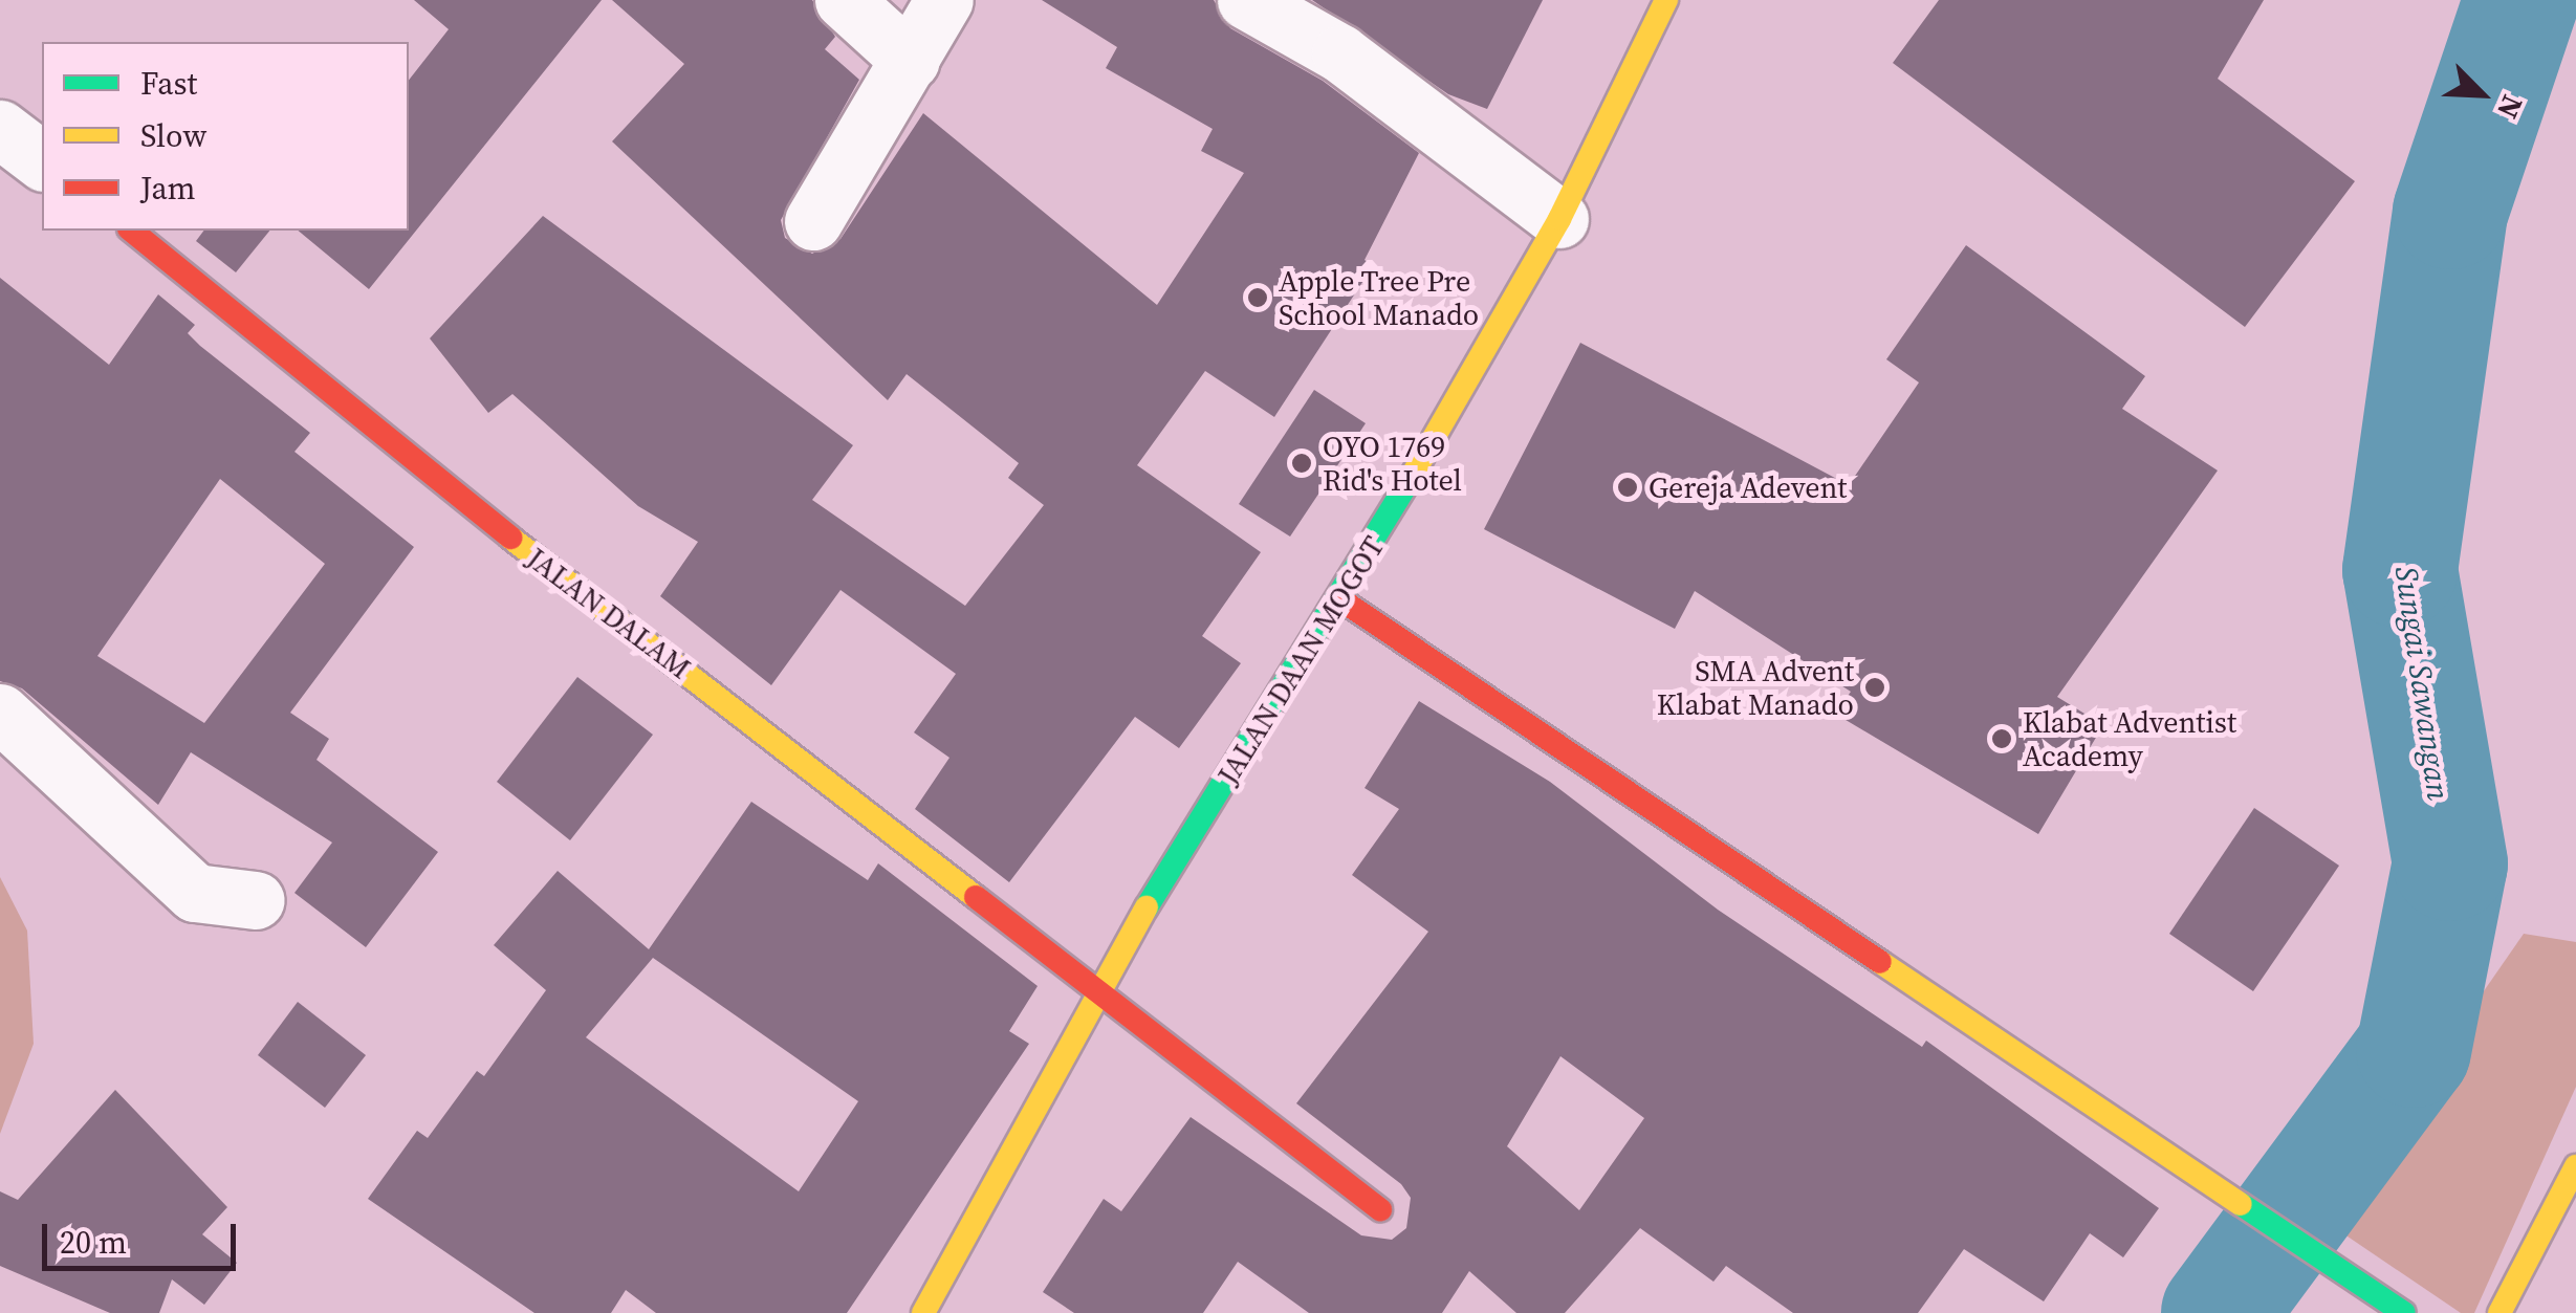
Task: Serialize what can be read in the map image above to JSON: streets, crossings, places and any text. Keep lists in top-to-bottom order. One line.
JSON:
{"streets":{"street":["JALAN DALAM","JALAN DAAN MOGOT"]},"crossings":[["JALAN DALAM","JALAN DAAN MOGOT"]],"water":["Sungai Sawangan"],"places":["Apple Tree Pre School Manado","OYO 1769 Rid's Hotel","Gereja Adevent","SMA Advent Klabat Manado","Klabat Adventist Academy"],"legend":["Fast","Slow","Jam"],"scale_bar":"20 m","north":"bottom right"}
